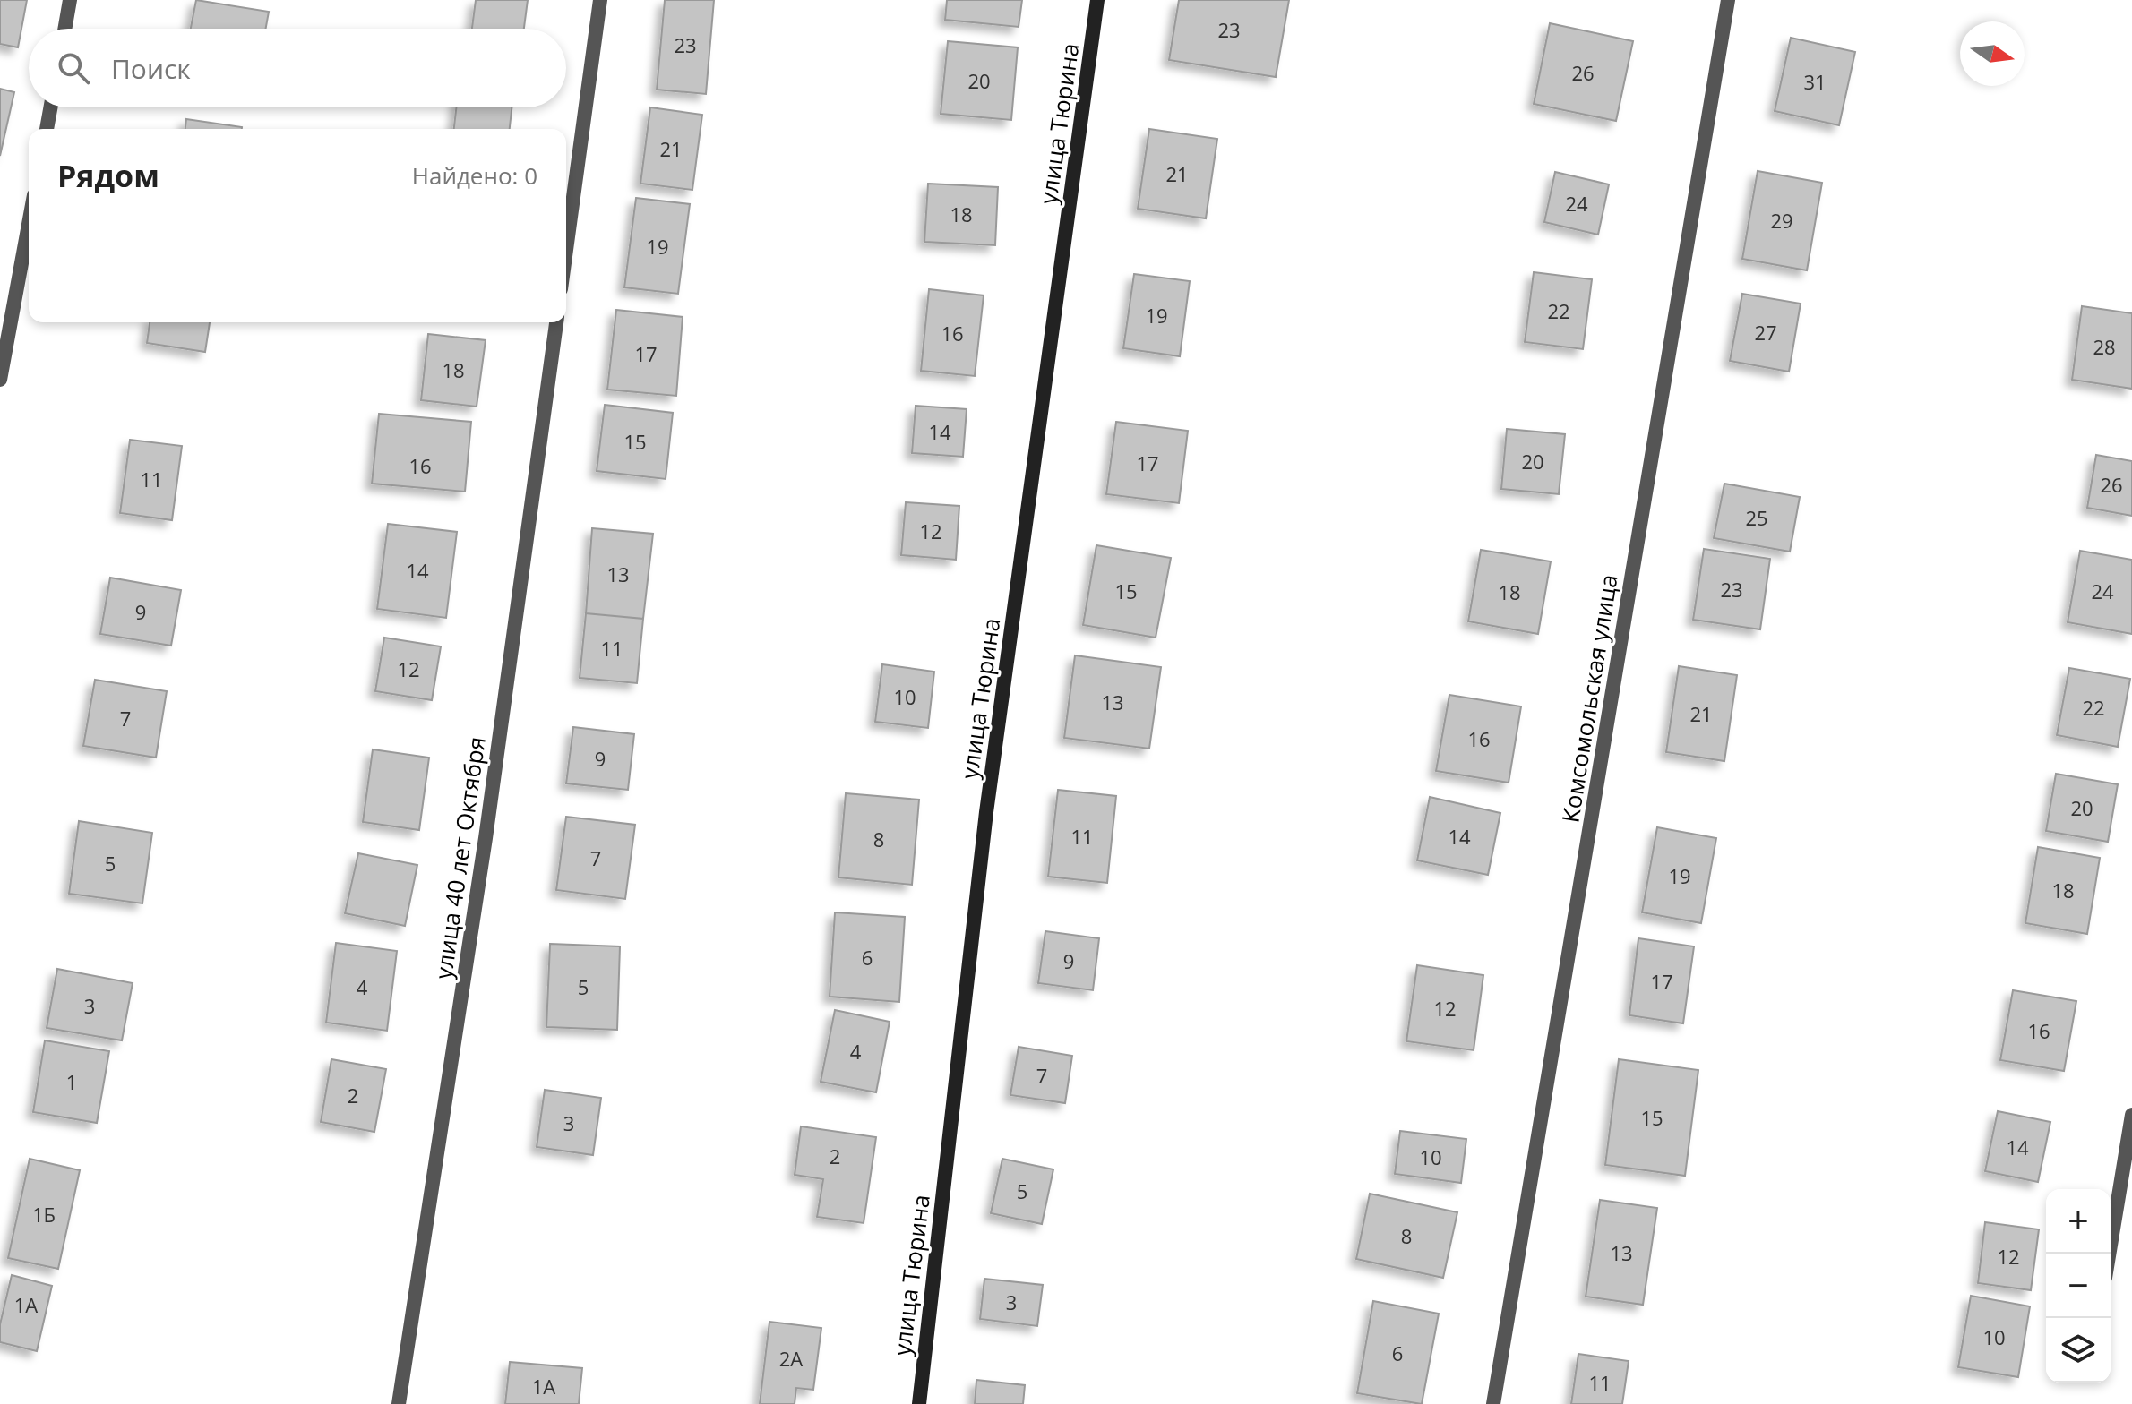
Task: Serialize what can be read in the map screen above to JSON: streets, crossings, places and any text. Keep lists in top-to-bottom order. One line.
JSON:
{"streets":{"street":["улица Тюрина","Комсомольская улица","улица 40 лет Октября"]},"house_numbers":["23","23","26","20","31","21","21","24","18","29","19","22","19","27","16","28","17","18","14","15","20","17","16","11","26","25","12","14","13","23","15","24","18","9","11","12","10","13","22","21","7","16","9","20","11","14","8","7","5","19","18","6","9","17","4","5","3","12","16","4","7","1","2","15","3","14","2","10","5","1Б","8","13","12","3","1А","10","6","2А","11","1А"],"north":"right","page":{"search":"Поиск","heading":["Рядом","Найдено: 0"],"map_buttons":["+","−"]}}
